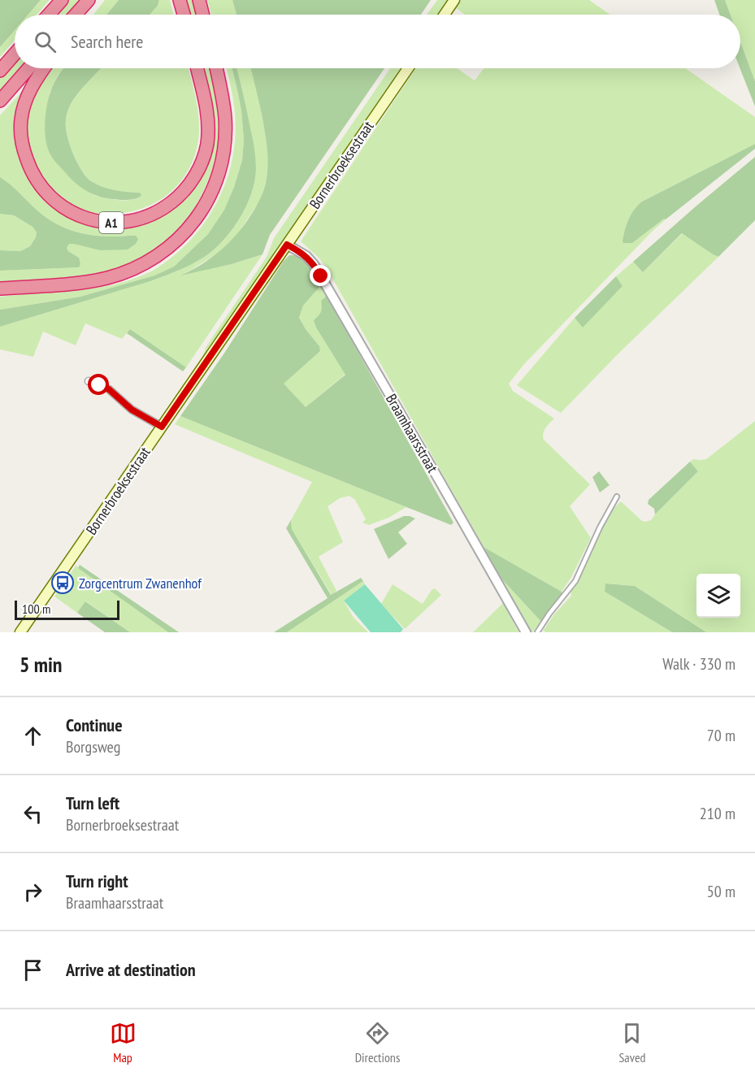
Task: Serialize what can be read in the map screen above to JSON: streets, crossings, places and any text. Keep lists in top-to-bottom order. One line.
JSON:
{"streets":{"highway":["A1"],"main road":["Bornerbroeksestraat"],"street":["Braamhaarsstraat"]},"crossings":[["Bornerbroeksestraat","Braamhaarsstraat"]],"places":{"bus stop":["Zorgcentrum Zwanenhof"]},"scale_bar":"100 m","page":{"search":"Search here","scale":"100 m","heading":["5 min","Walk · 330 m"],"list":[["Continue","Borgsweg","70 m"],["Turn left","Bornerbroeksestraat","210 m"],["Turn right","Braamhaarsstraat","50 m"],"Arrive at destination"],"nav":["Map","Directions","Saved"]}}
